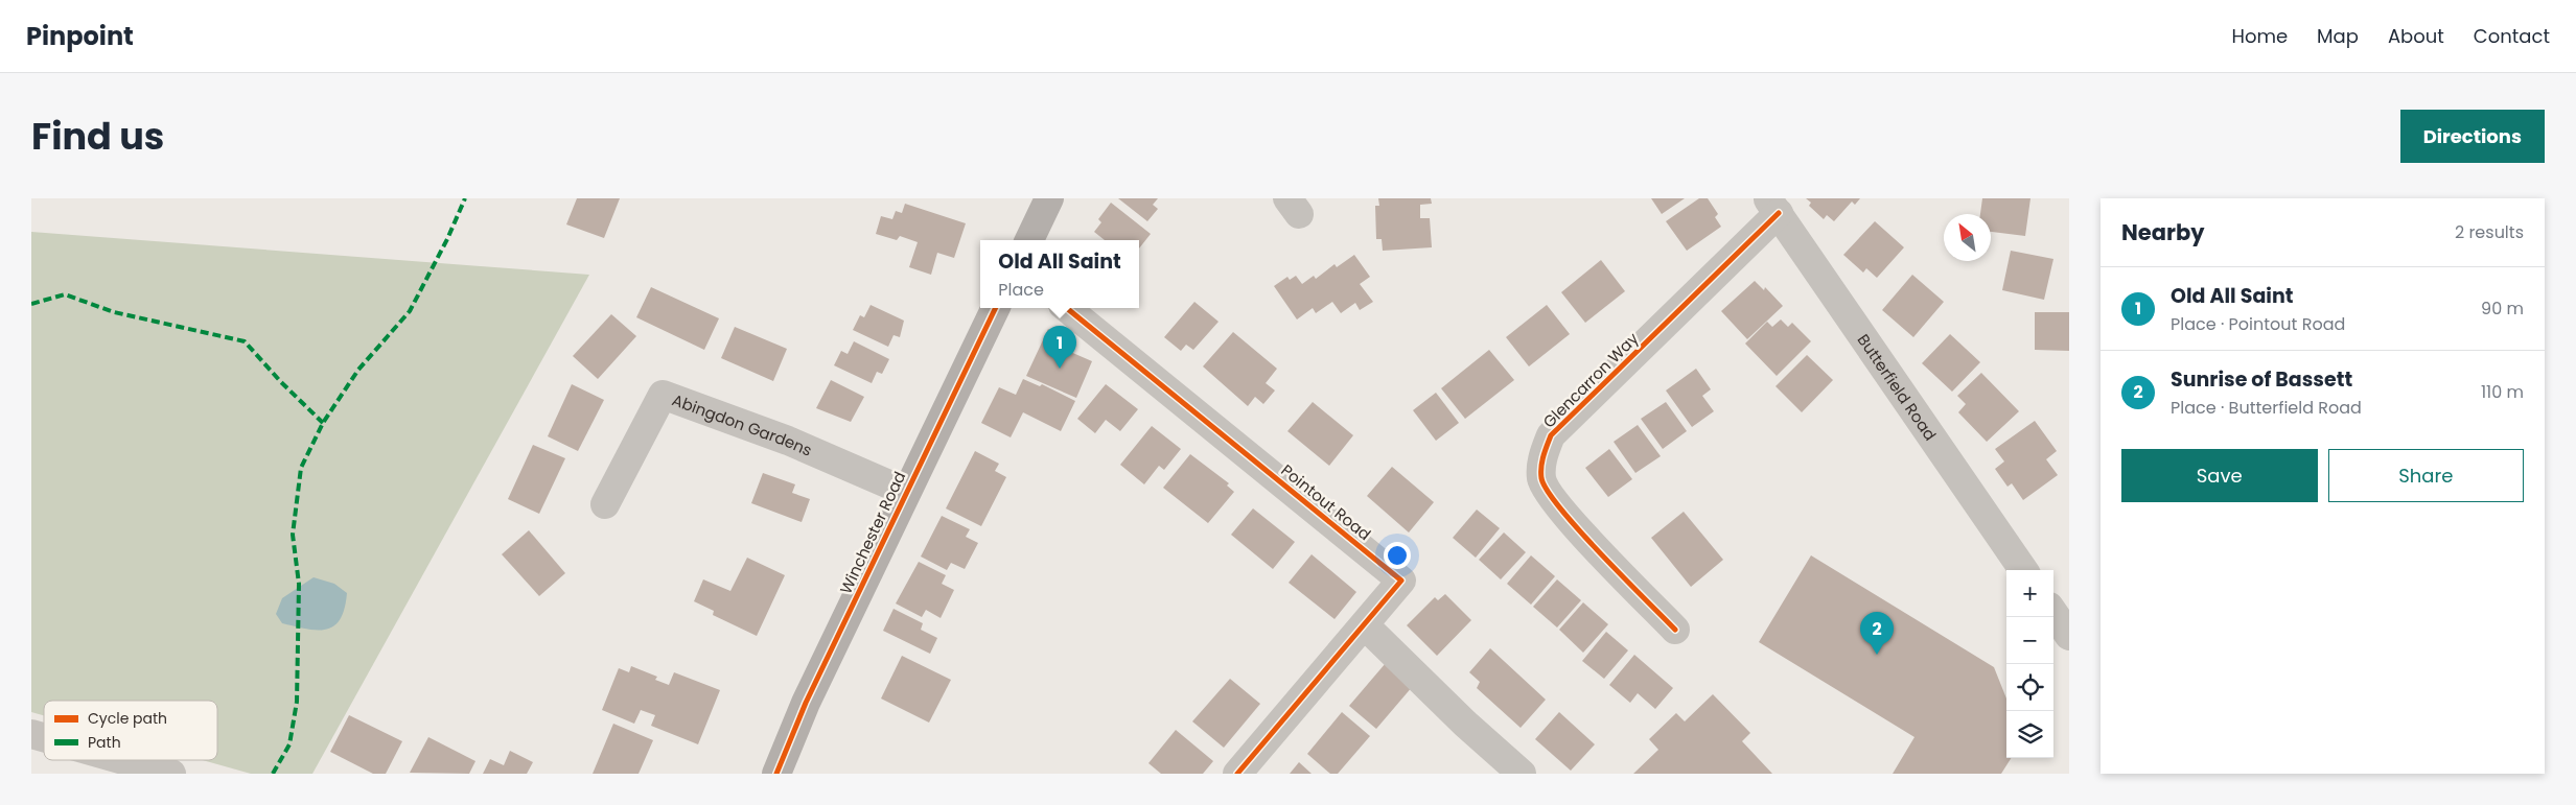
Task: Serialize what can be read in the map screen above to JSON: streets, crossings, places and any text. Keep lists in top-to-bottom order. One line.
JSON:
{"streets":{"main road":["Winchester Road"],"street":["Glencarron Way","Butterfield Road","Abingdon Gardens","Pointout Road"]},"crossings":[["Glencarron Way","Butterfield Road"],["Abingdon Gardens","Winchester Road"]],"legend":["Cycle path","Path"],"north":"top left","page":{"header":"Pinpoint","nav":["Home","Map","About","Contact"],"title":"Find us","buttons":["Directions",["Save","Share"]],"heading":["Nearby","2 results"],"popup":["Old All Saint","Place"],"list":[{"mark":"1","name":"Old All Saint","note":"Place · Pointout Road","value":"90 m"},{"mark":"2","name":"Sunrise of Bassett","note":"Place · Butterfield Road","value":"110 m"}],"pins":["1","2"],"map_buttons":["+","−"]}}
